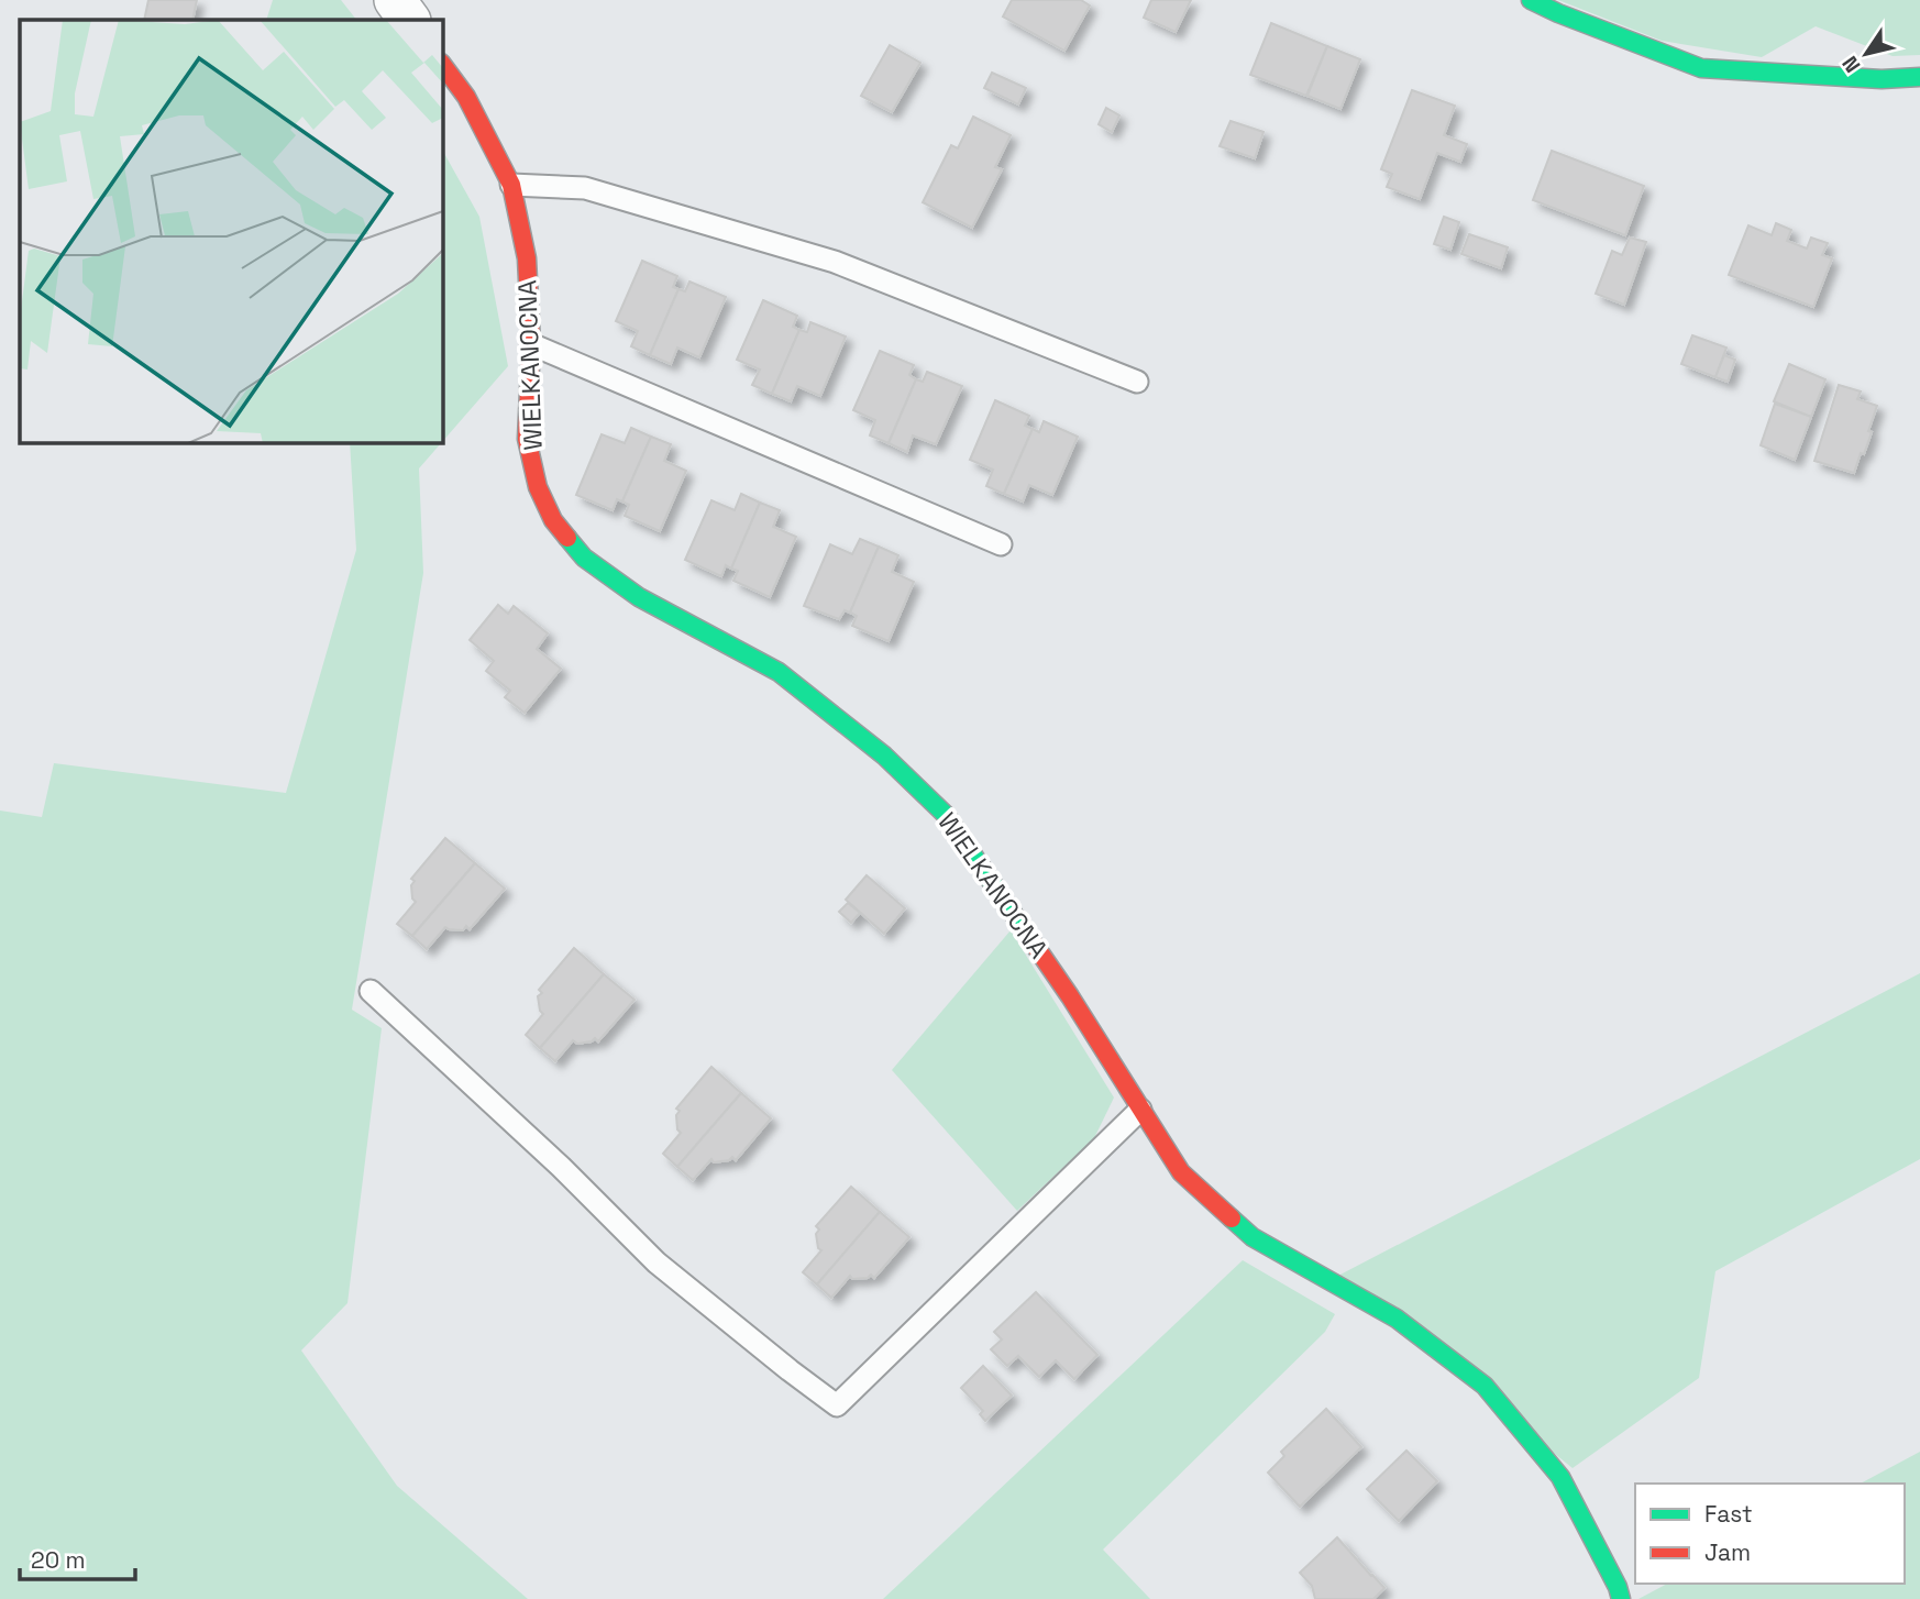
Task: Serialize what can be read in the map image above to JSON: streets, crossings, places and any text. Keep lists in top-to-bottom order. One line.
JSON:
{"streets":{"street":["WIELKANOCNA"]},"legend":["Fast","Jam"],"scale_bar":"20 m","north":"bottom left"}
